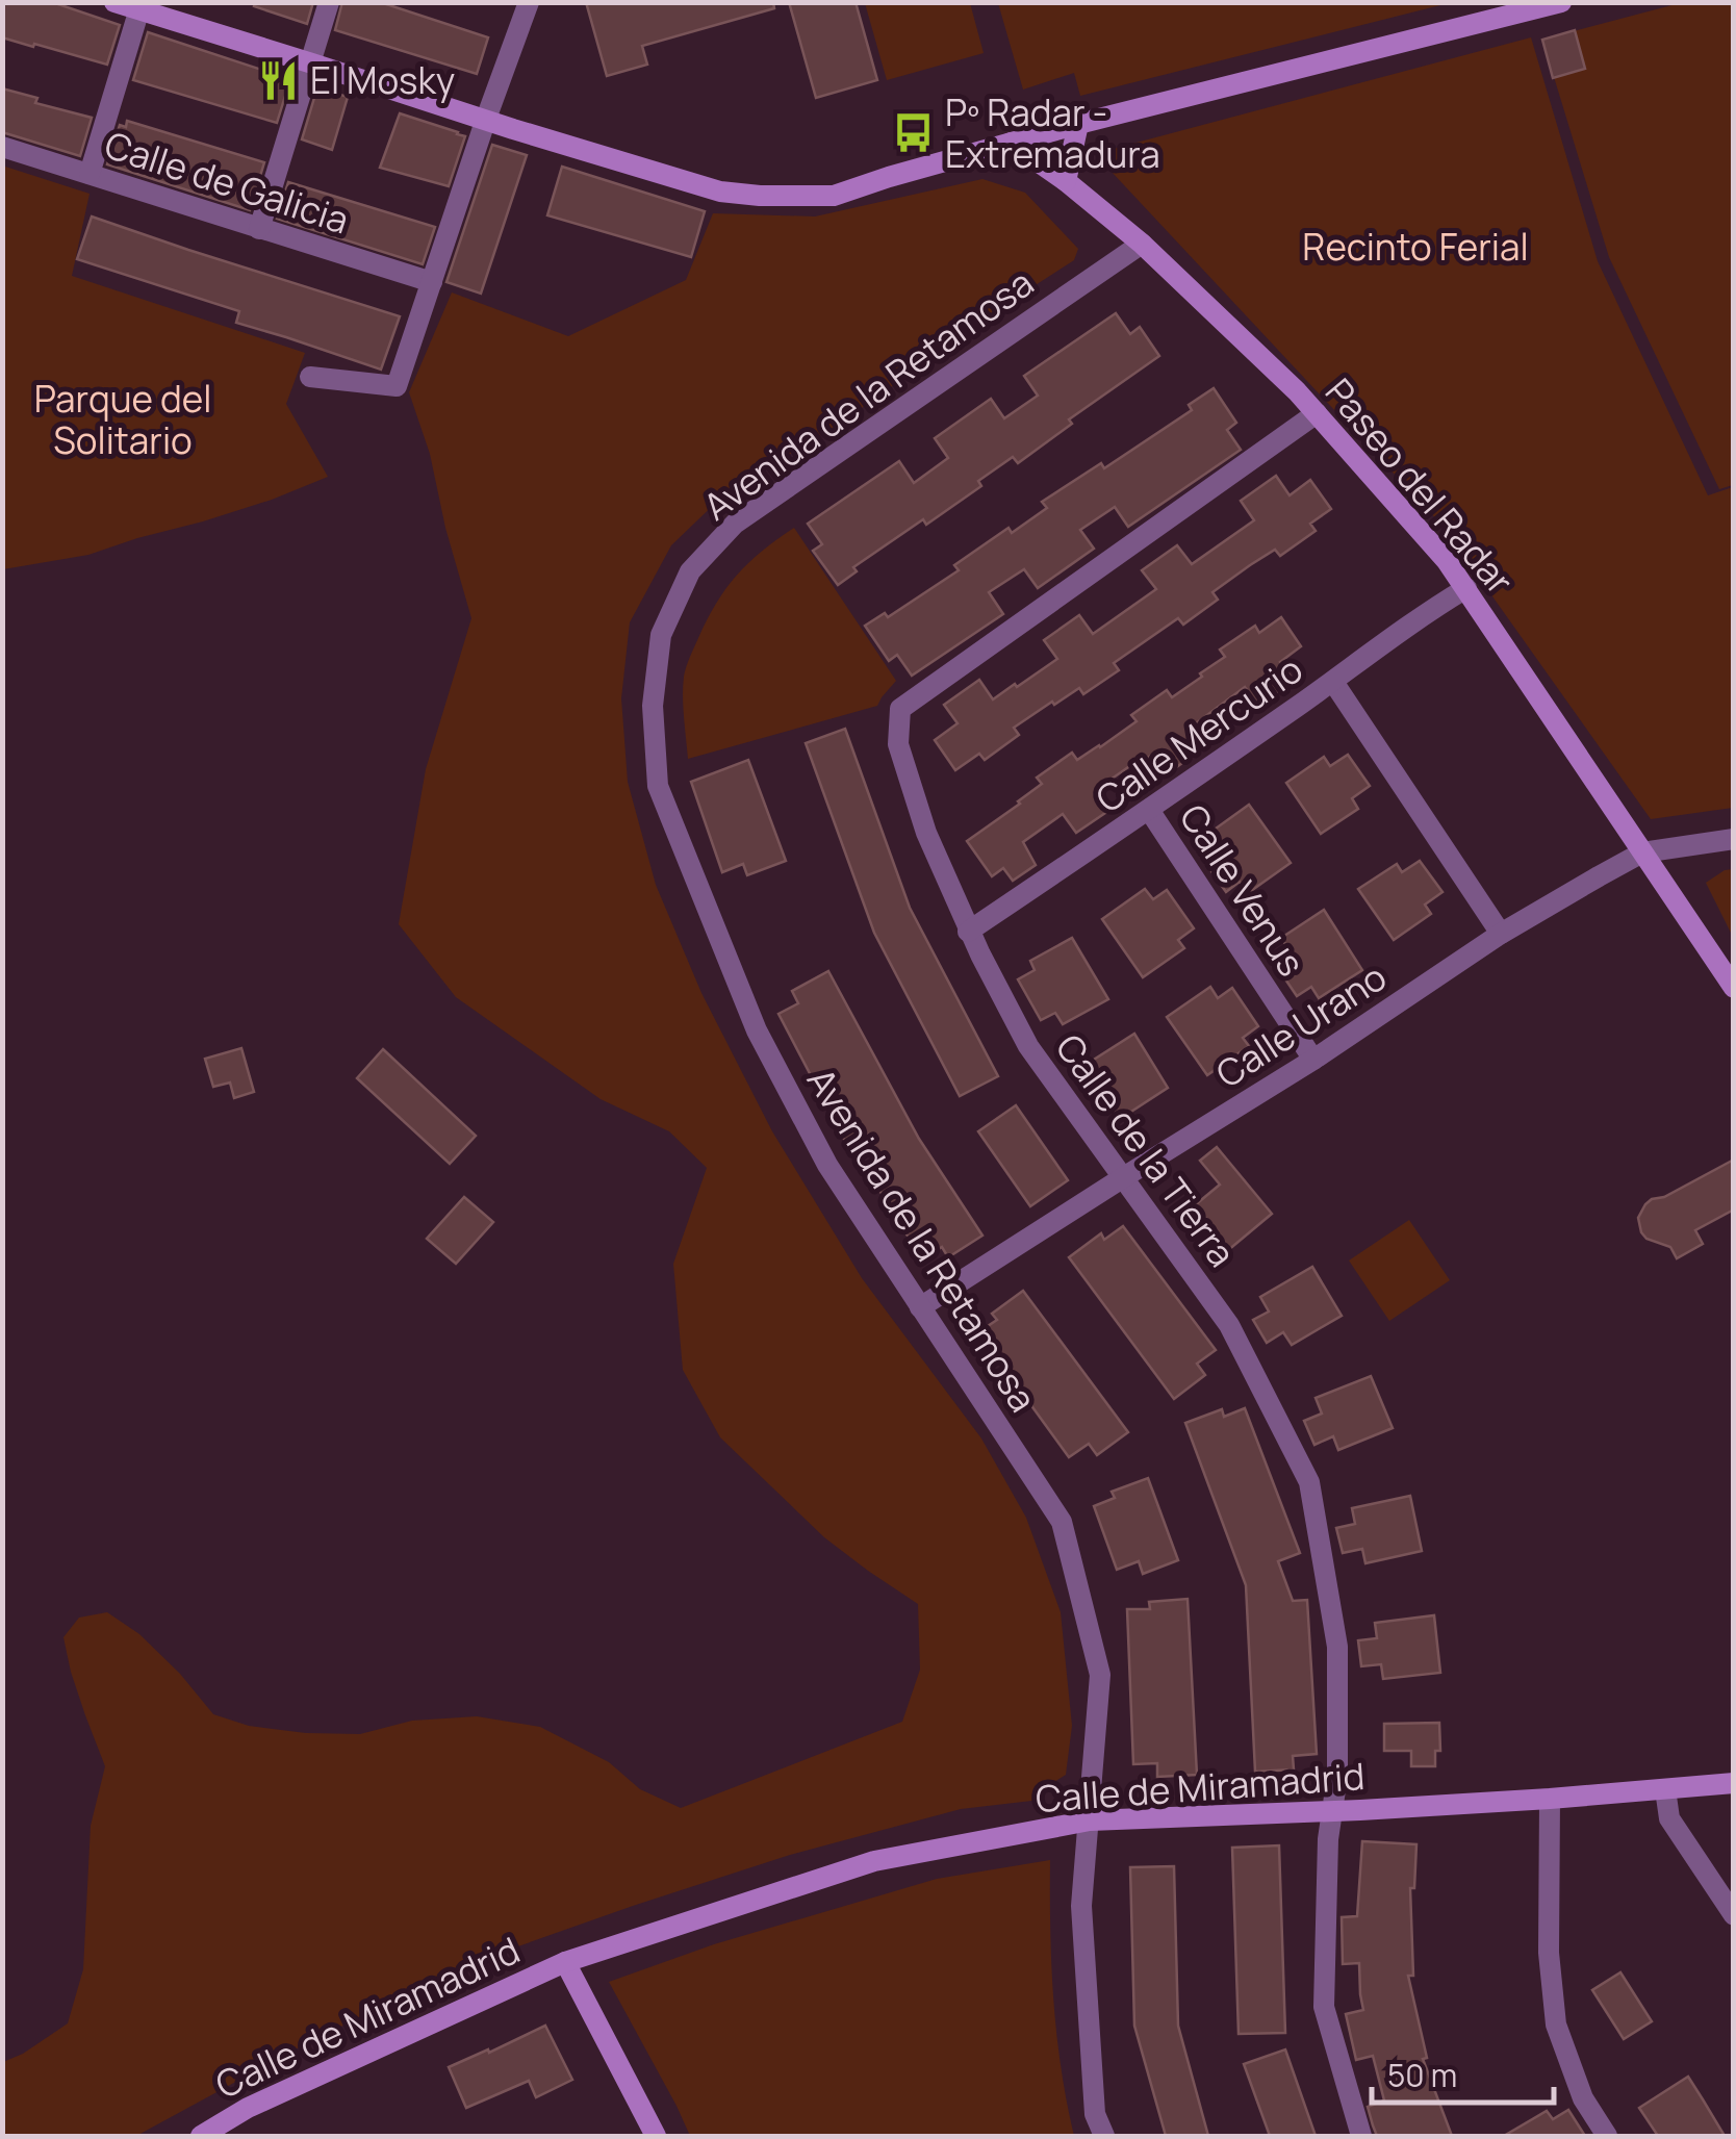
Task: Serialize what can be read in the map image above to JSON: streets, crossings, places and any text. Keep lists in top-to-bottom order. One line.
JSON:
{"streets":{"street":["Calle de Galicia","Avenida de la Retamosa","Paseo del Radar","Calle Mercurio","Calle Venus","Calle Urano","Calle de la Tierra","Calle de Miramadrid"]},"crossings":[["Avenida de la Retamosa","Paseo del Radar"],["Avenida de la Retamosa","Calle Urano"],["Avenida de la Retamosa","Calle de Miramadrid"],["Paseo del Radar","Calle Mercurio"],["Paseo del Radar","Calle Urano"],["Paseo del Radar","Calle de la Tierra"],["Calle Mercurio","Calle Venus"],["Calle Mercurio","Calle de la Tierra"],["Calle Venus","Calle Urano"],["Calle Urano","Calle de la Tierra"],["Calle de la Tierra","Calle de Miramadrid"]],"parks":["Recinto Ferial","Parque del Solitario"],"places":{"restaurant":["El Mosky"],"bus stop":["Pº Radar - Extremadura"]},"scale_bar":"50 m"}
